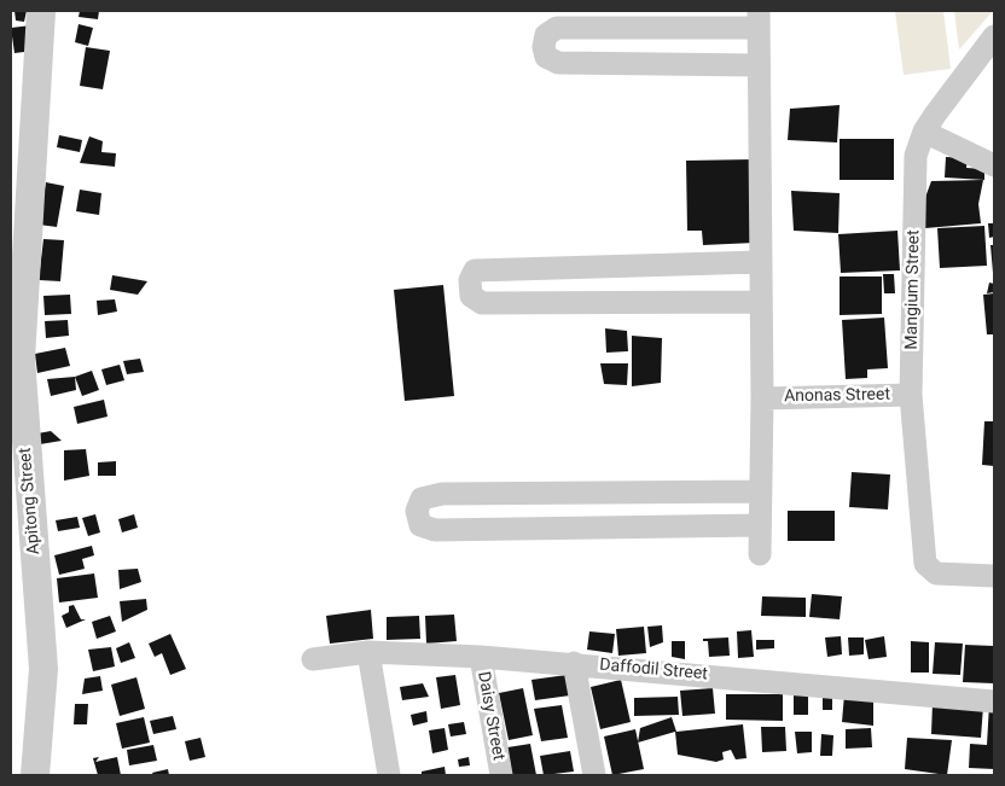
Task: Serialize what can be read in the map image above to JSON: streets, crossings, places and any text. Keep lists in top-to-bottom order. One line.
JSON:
{"streets":{"street":["Mangium Street","Anonas Street","Apitong Street","Daffodil Street","Daisy Street"]},"crossings":[["Mangium Street","Anonas Street"],["Daffodil Street","Daisy Street"]]}
